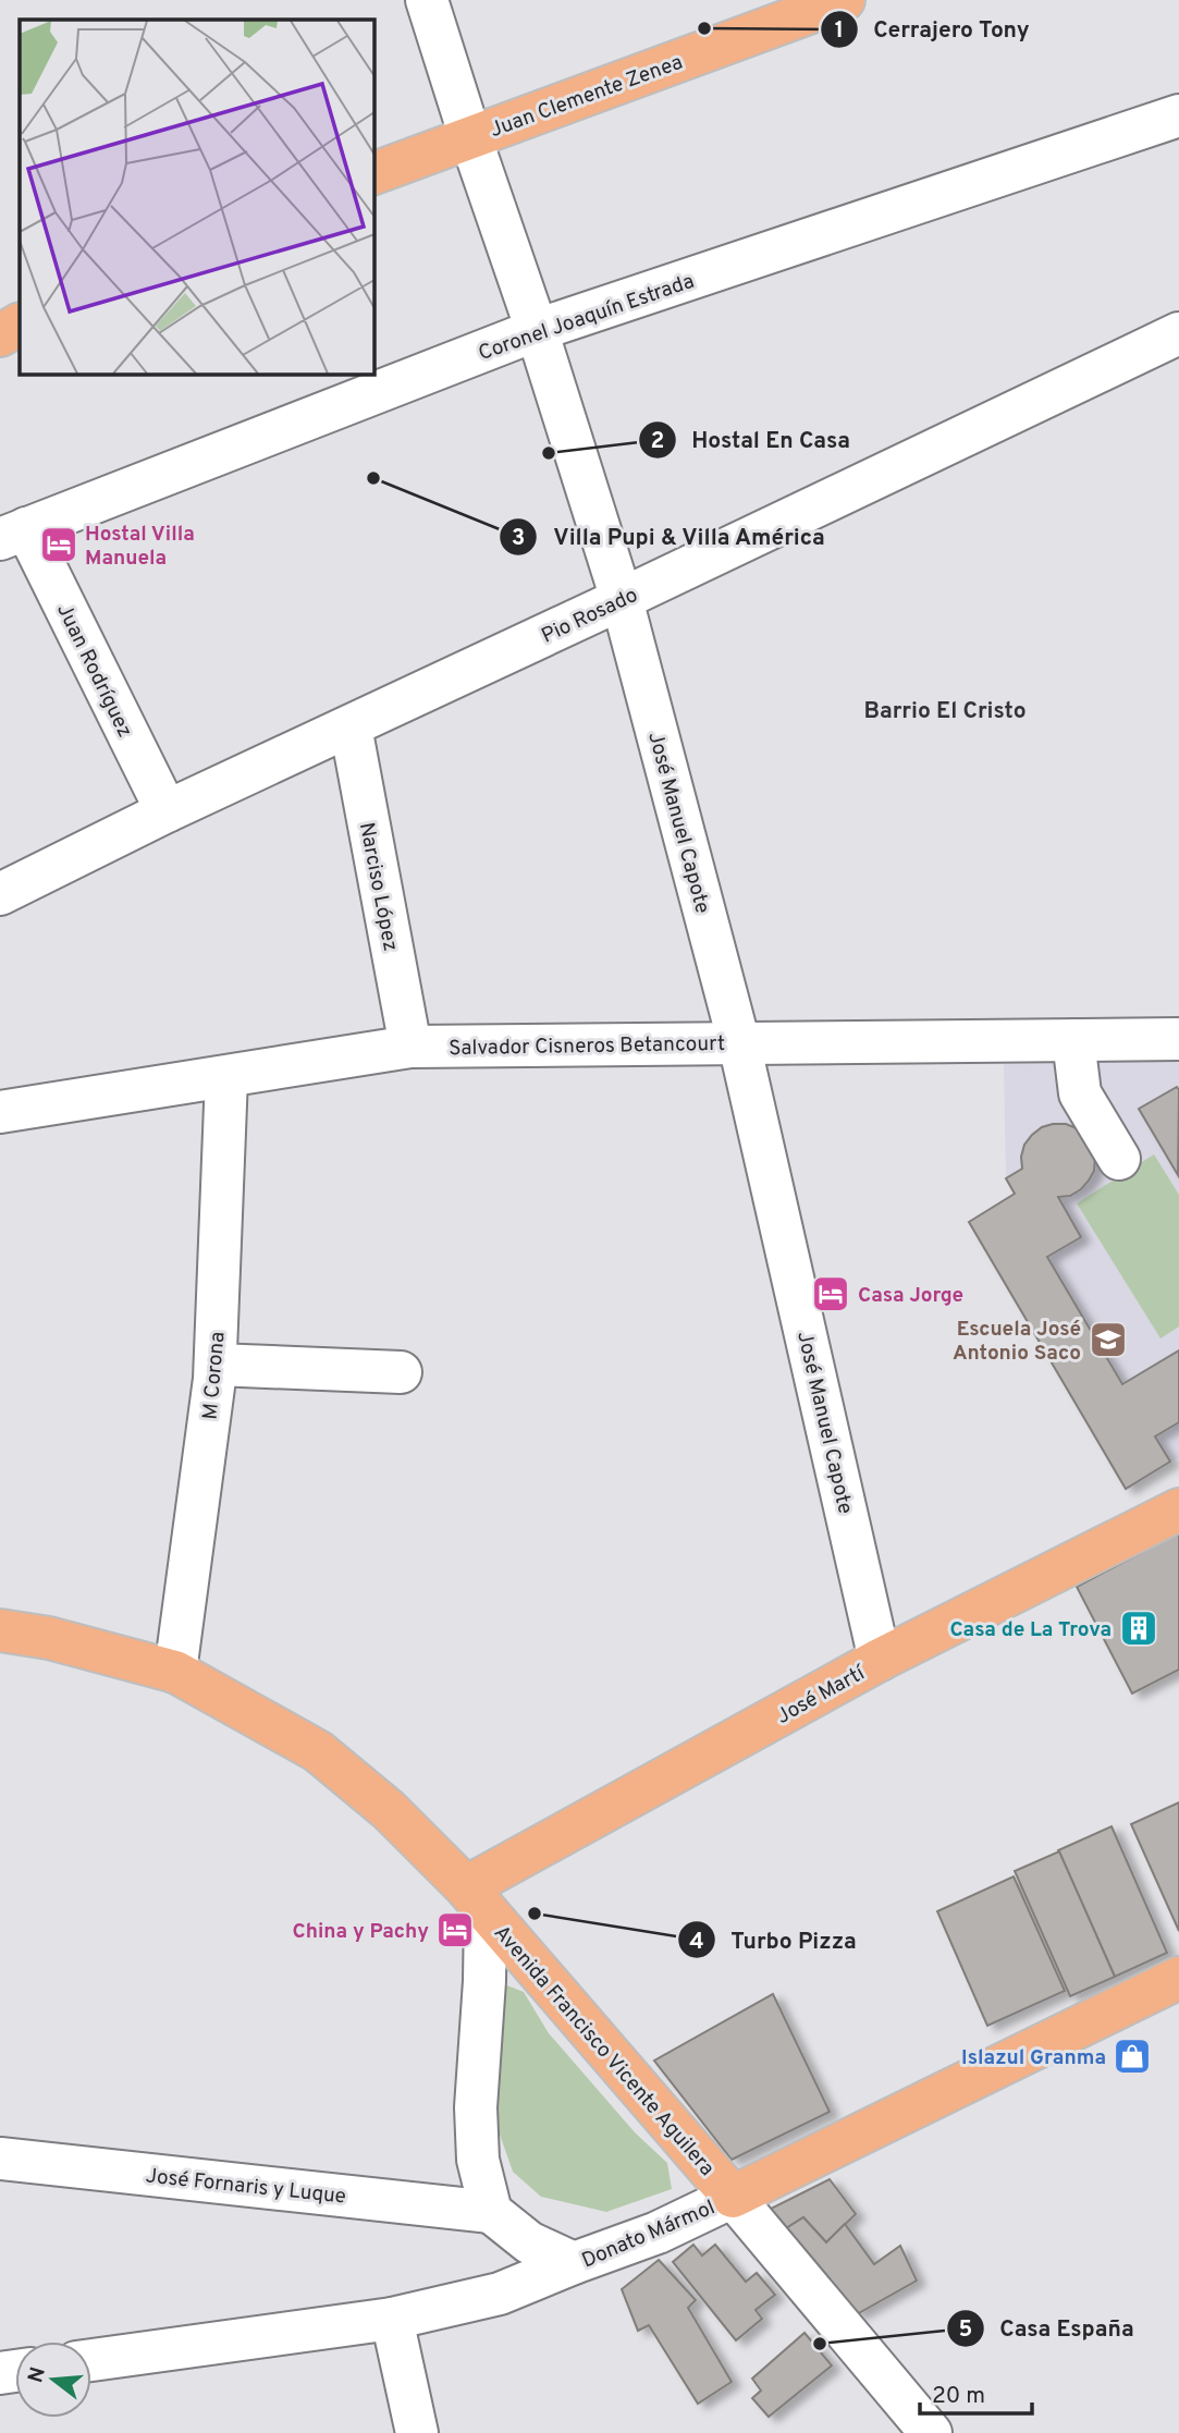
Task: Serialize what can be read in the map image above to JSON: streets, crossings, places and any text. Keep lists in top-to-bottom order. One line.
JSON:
{"streets":{"main road":["Juan Clemente Zenea","José Martí","Avenida Francisco Vicente Aguilera","Donato Mármol"],"street":["Coronel Joaquín Estrada","Pio Rosado","Juan Rodríguez","José Manuel Capote","Narciso López","Salvador Cisneros Betancourt","M Corona","José Fornaris y Luque"]},"crossings":[["Juan Clemente Zenea","José Manuel Capote"],["Coronel Joaquín Estrada","Juan Rodríguez"],["Coronel Joaquín Estrada","José Manuel Capote"],["Pio Rosado","Juan Rodríguez"],["Pio Rosado","José Manuel Capote"],["Pio Rosado","Narciso López"],["José Manuel Capote","Salvador Cisneros Betancourt"],["José Manuel Capote","José Martí"],["Narciso López","Salvador Cisneros Betancourt"],["Salvador Cisneros Betancourt","M Corona"],["M Corona","Avenida Francisco Vicente Aguilera"],["José Martí","Avenida Francisco Vicente Aguilera"],["Avenida Francisco Vicente Aguilera","José Fornaris y Luque"],["Avenida Francisco Vicente Aguilera","Donato Mármol"]],"districts":["Barrio El Cristo"],"places":{"other":["Cerrajero Tony","Hostal En Casa","Villa Pupi & Villa América","Turbo Pizza","Casa España"],"hotel":["Hostal Villa Manuela","Casa Jorge","China y Pachy"],"school or university":["Escuela José Antonio Saco"],"building":["Casa de La Trova"],"shop":["Islazul Granma"]},"scale_bar":"20 m","north":"left"}
